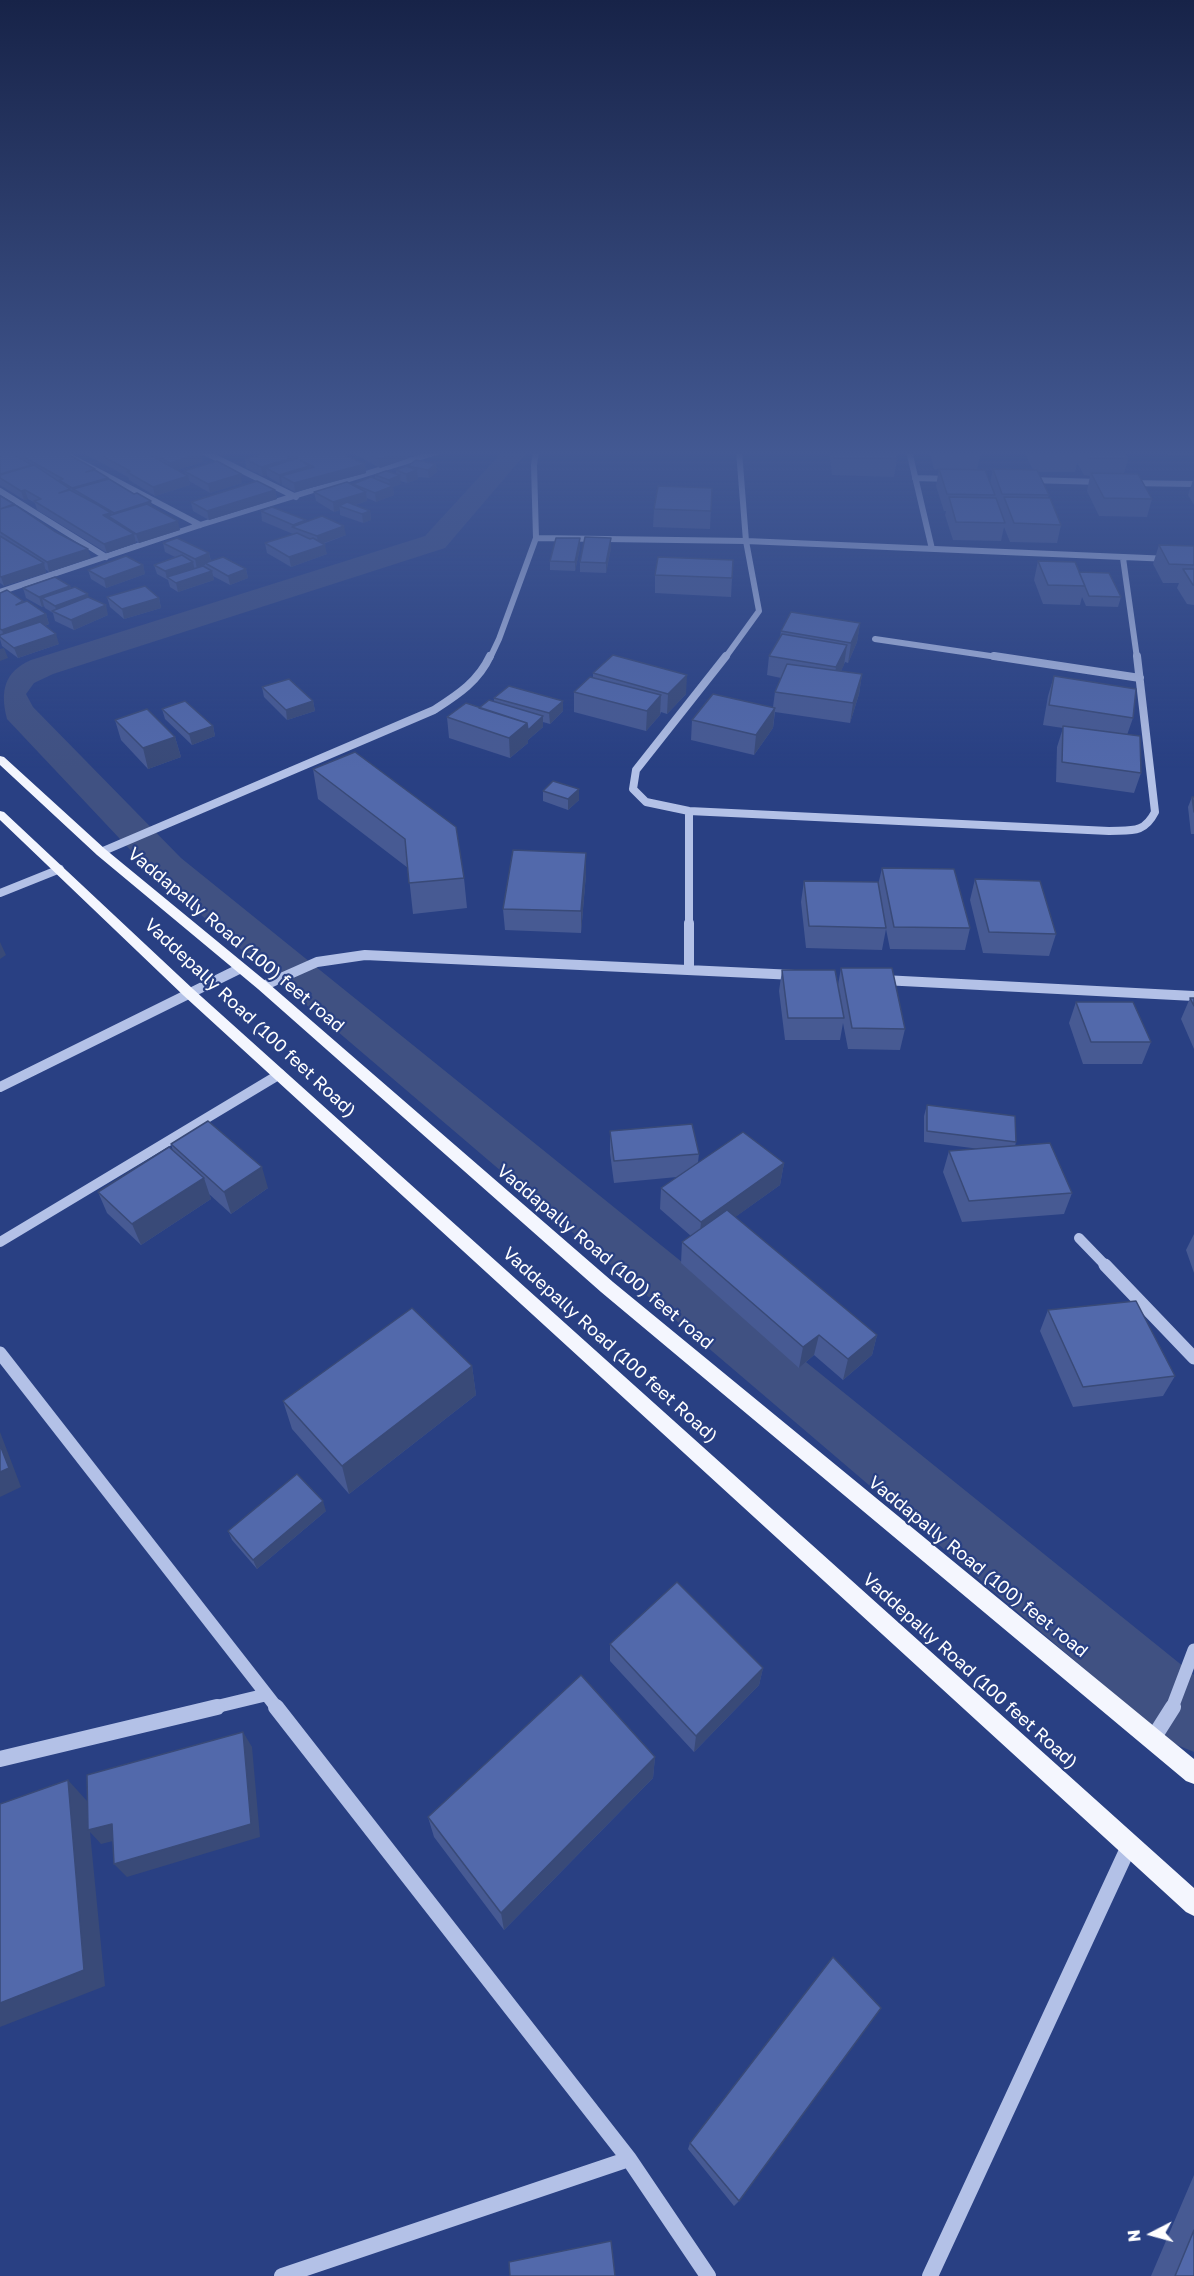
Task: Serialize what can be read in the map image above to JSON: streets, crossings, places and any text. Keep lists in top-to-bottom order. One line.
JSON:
{"streets":{"main road":["Vaddapally Road (100) feet road","Vaddepally Road (100 feet Road)"]},"north":"left"}
